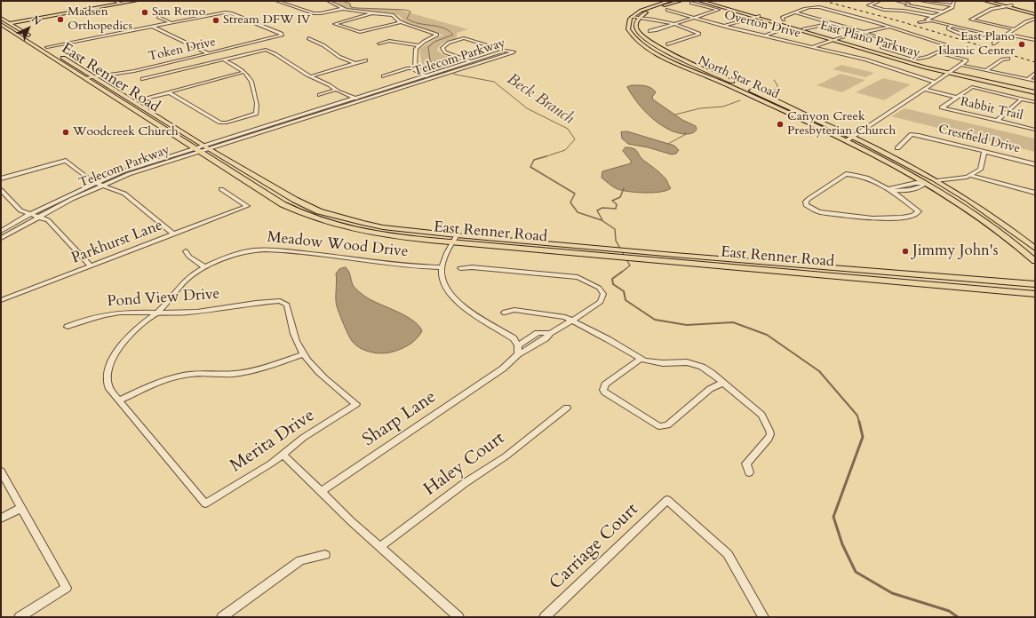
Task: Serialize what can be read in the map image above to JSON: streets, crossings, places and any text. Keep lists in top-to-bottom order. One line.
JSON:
{"streets":{"main road":["East Plano Parkway","East Renner Road","North Star Road"],"street":["Overton Drive","Token Drive","Telecom Parkway","Rabbit Trail","Crestfield Drive","Parkhurst Lane","Meadow Wood Drive","Pond View Drive","Sharp Lane","Merita Drive","Haley Court","Carriage Court"]},"crossings":[["Token Drive","East Renner Road"],["Telecom Parkway","East Renner Road"],["Meadow Wood Drive","Pond View Drive"],["Meadow Wood Drive","Merita Drive"],["Pond View Drive","Merita Drive"]],"water":["Beck Branch"],"places":["San Remo","Madsen Orthopedics","Stream DFW IV","East Plano Islamic Center","Canyon Creek Presbyterian Church","Woodcreek Church","Jimmy John's"],"north":"top right"}
